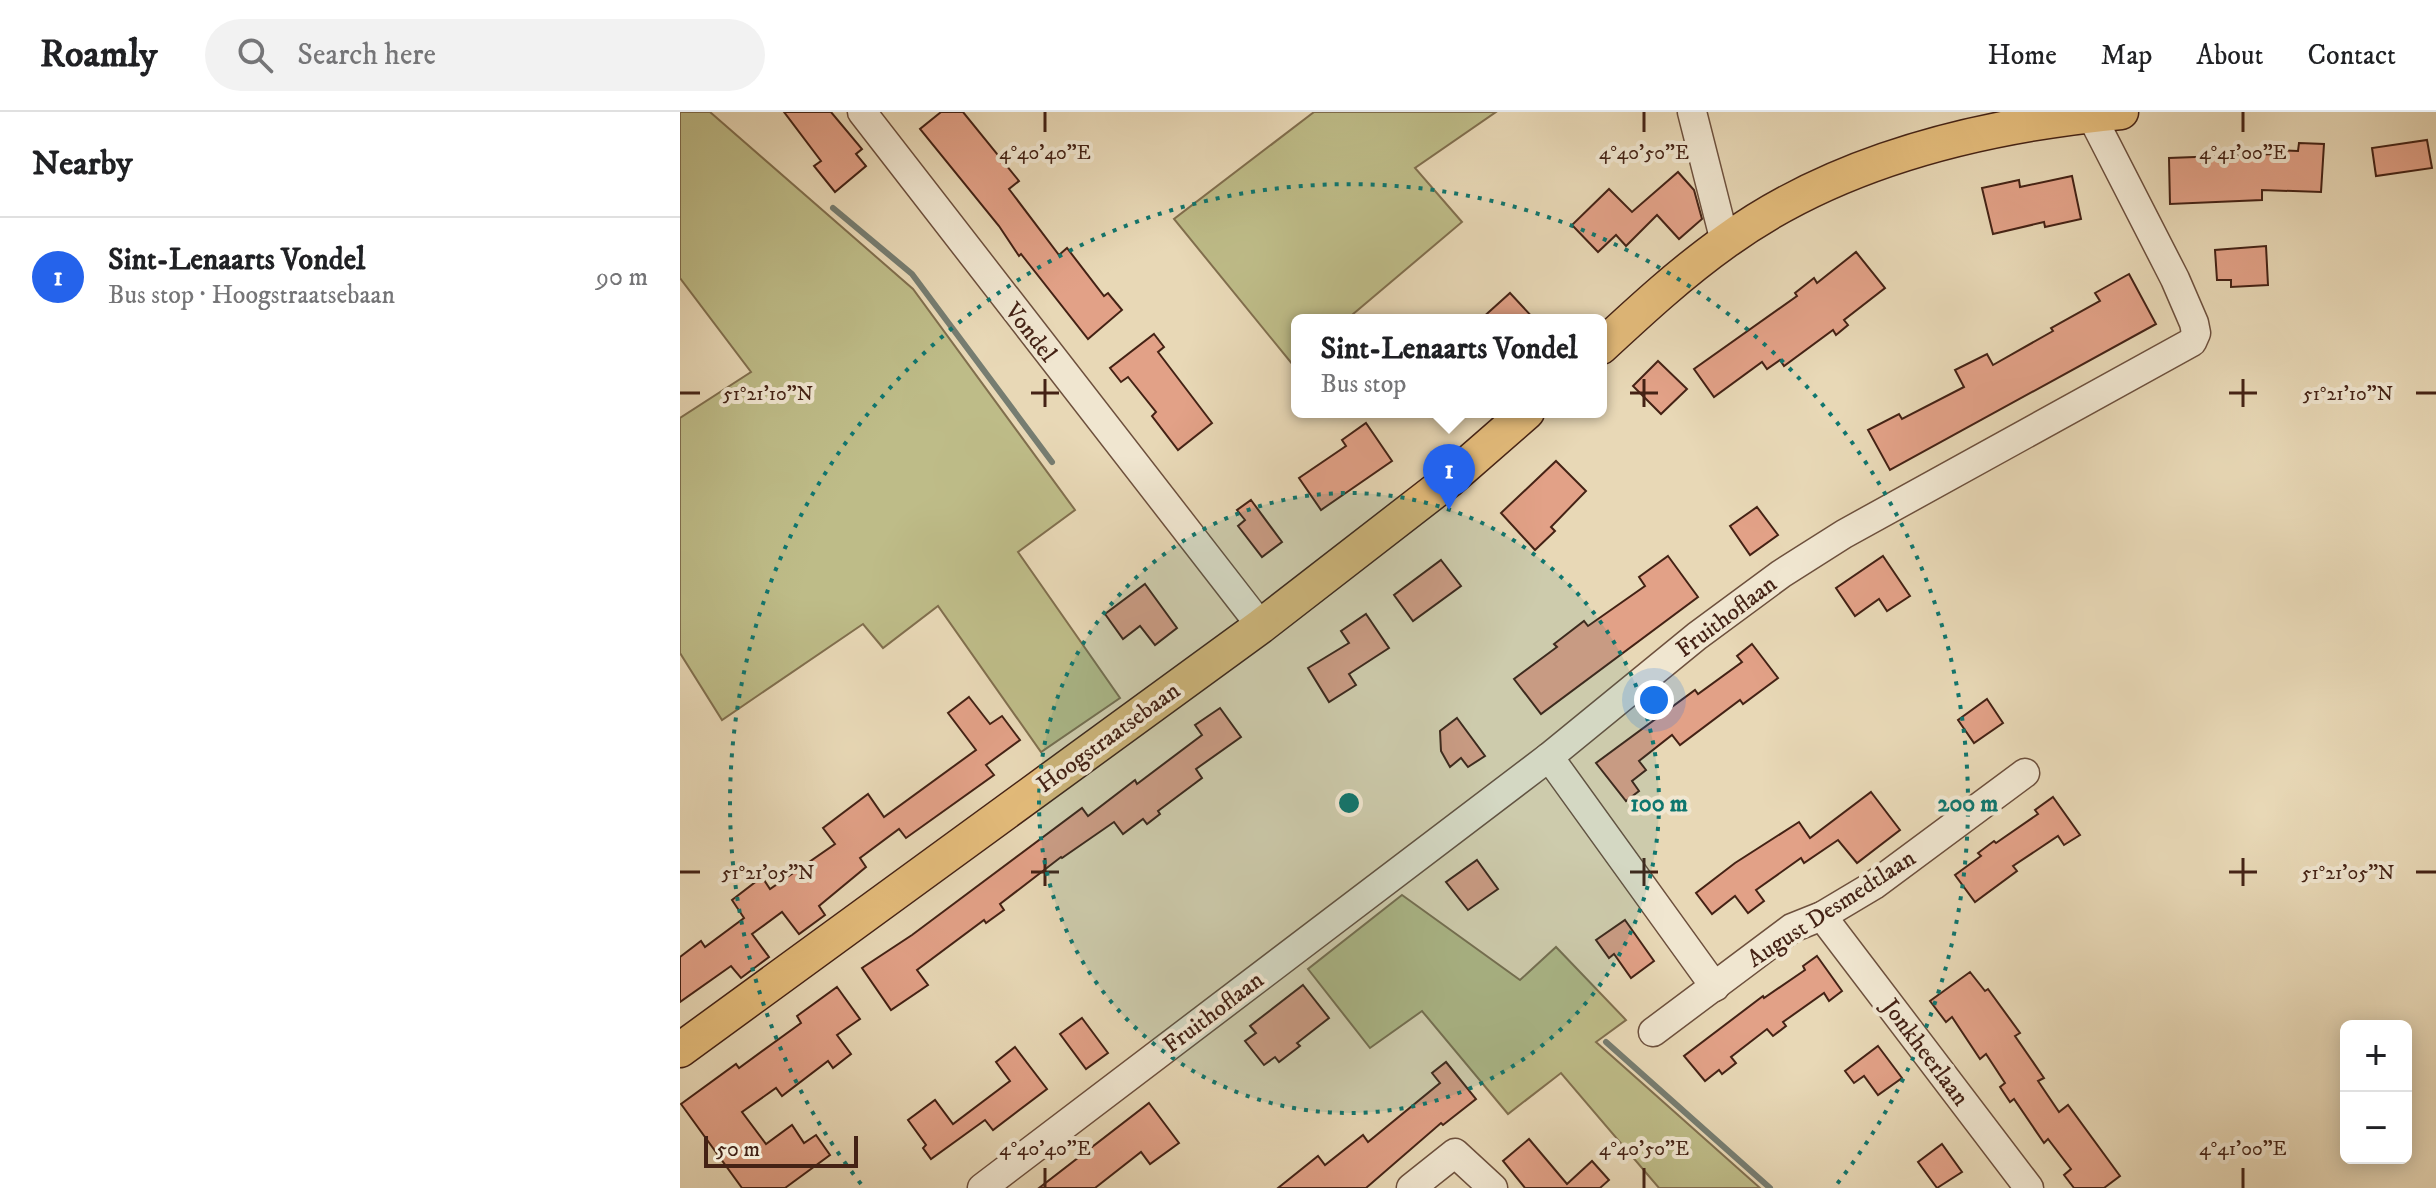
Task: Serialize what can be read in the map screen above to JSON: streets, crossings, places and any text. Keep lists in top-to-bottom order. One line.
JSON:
{"streets":{"main road":["Hoogstraatsebaan"],"street":["Vondel","Fruithoflaan","August Desmedtlaan","Jonkheerlaan"]},"crossings":[["Vondel","Hoogstraatsebaan"],["August Desmedtlaan","Jonkheerlaan"]],"scale_bar":"50 m","page":{"header":"Roamly","search":"Search here","nav":["Home","Map","About","Contact"],"heading":"Nearby","list":[{"mark":"1","name":"Sint-Lenaarts Vondel","note":"Bus stop · Hoogstraatsebaan","value":"90 m"}],"popup":["Sint-Lenaarts Vondel","Bus stop"],"pins":"1","map_buttons":["+","−"],"scale":"50 m"},"coordinates":["4°40'40\"E","4°40'50\"E","4°41'00\"E","51°21'10\"N","51°21'05\"N"],"rings":["100 m","200 m"]}
